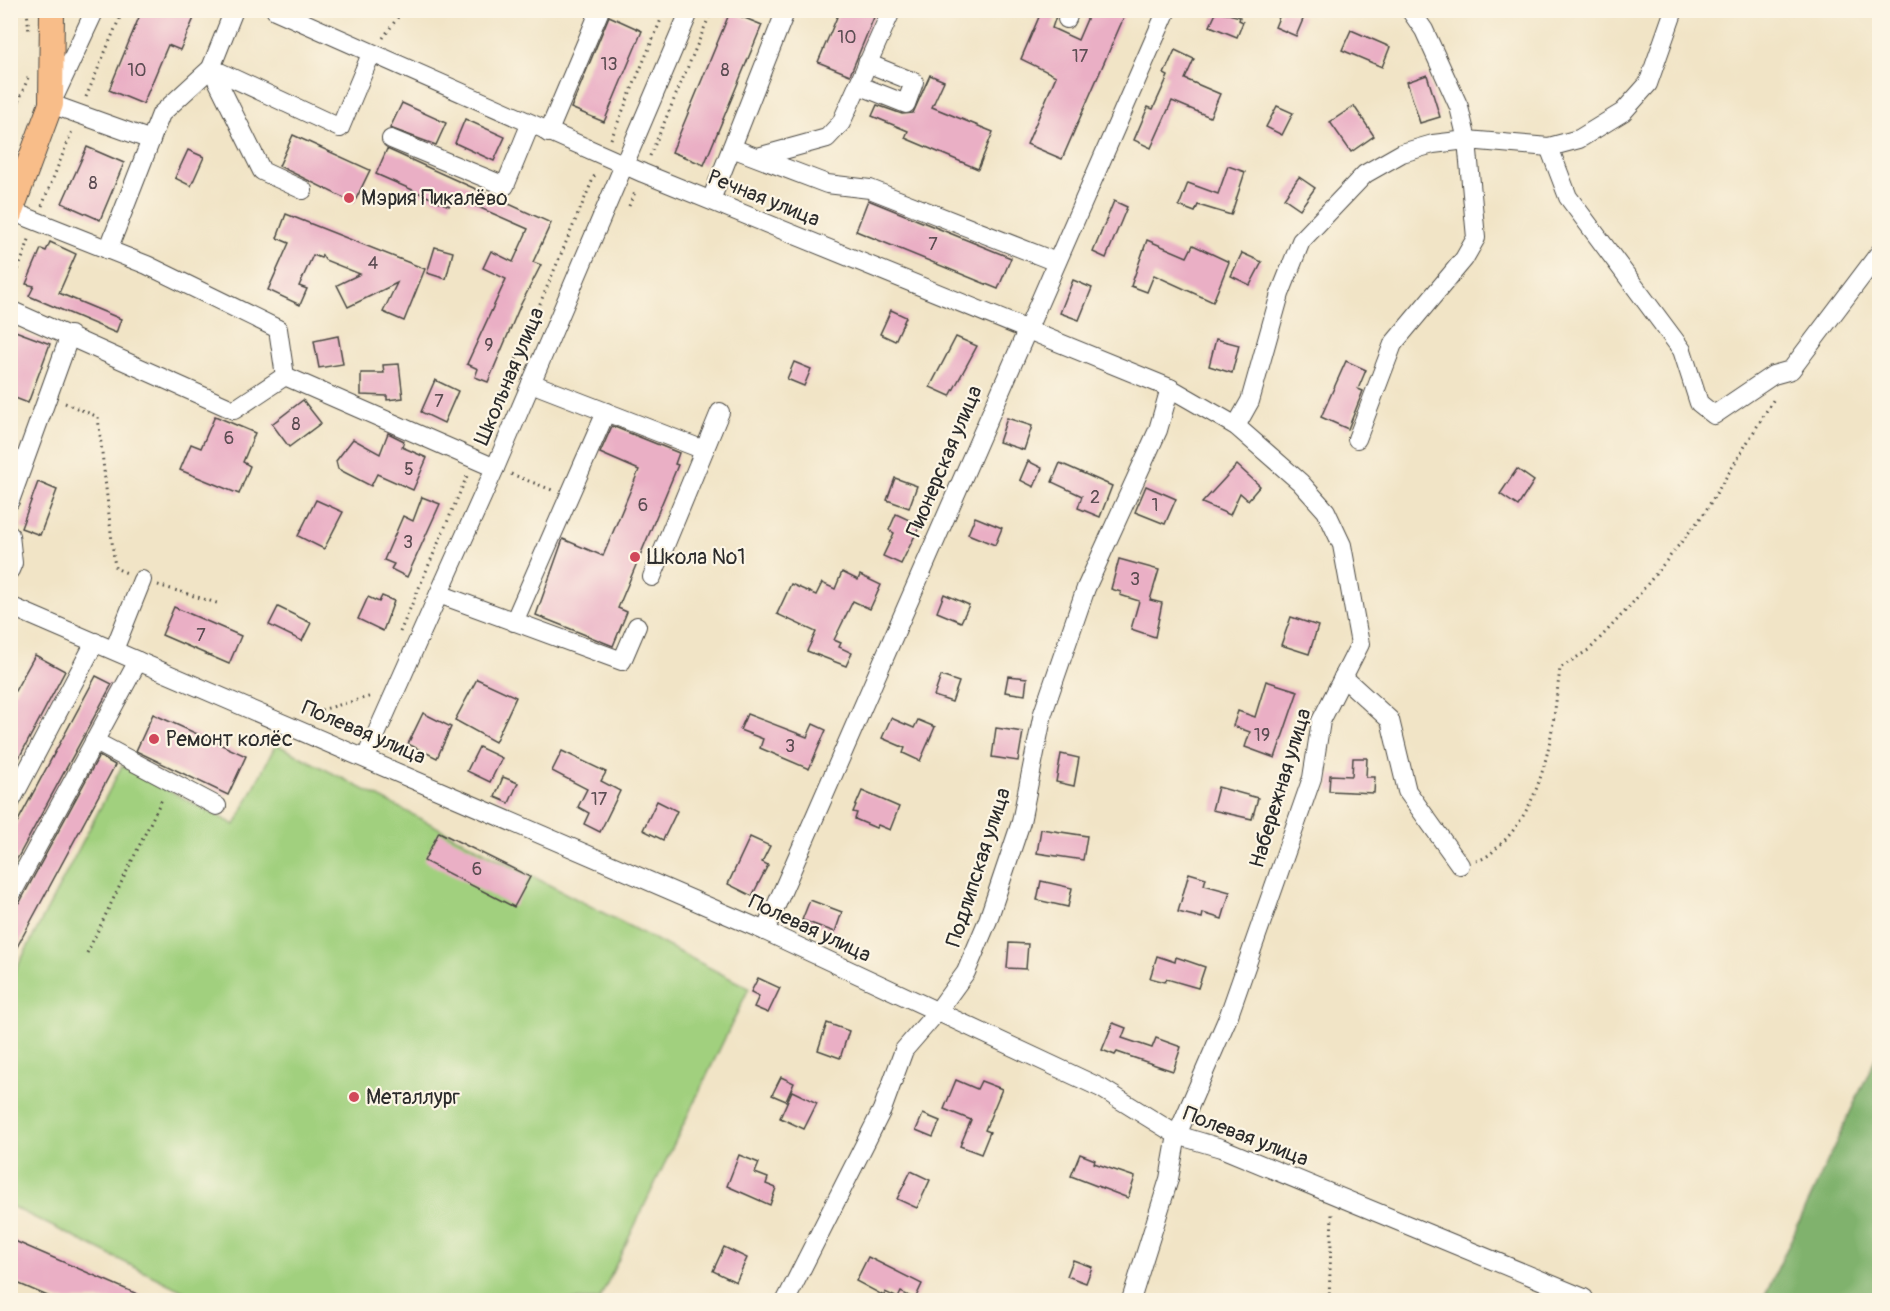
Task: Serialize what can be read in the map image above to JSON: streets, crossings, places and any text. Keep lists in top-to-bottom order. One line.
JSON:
{"streets":{"street":["Речная улица","Школьная улица","Пионерская улица","Полевая улица","Набережная улица","Подлипская улица"]},"crossings":[["Речная улица","Школьная улица"],["Речная улица","Пионерская улица"],["Речная улица","Набережная улица"],["Речная улица","Подлипская улица"],["Школьная улица","Полевая улица"],["Пионерская улица","Полевая улица"],["Полевая улица","Набережная улица"],["Полевая улица","Подлипская улица"]],"places":["Мэрия Пикалёво","Школа №1","Ремонт колёс","Металлург"],"house_numbers":["10","17","13","10","8","8","7","4","9","7","8","6","5","2","6","1","3","3","7","19","3","17","6"]}
